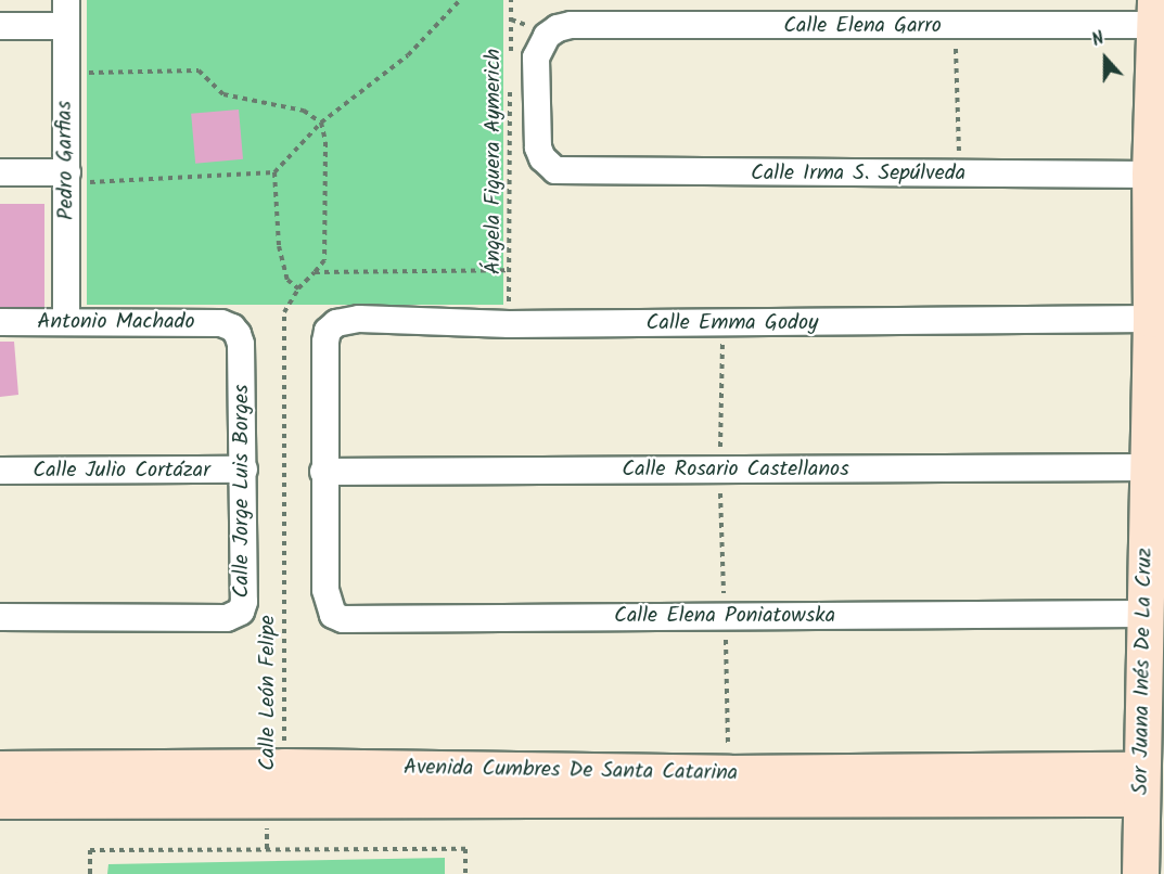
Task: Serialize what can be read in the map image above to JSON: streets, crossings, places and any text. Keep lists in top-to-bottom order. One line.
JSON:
{"streets":{"street":["Calle Elena Garro","Pedro Garfias","Calle Irma S. Sepúlveda","Antonio Machado","Calle Emma Godoy","Calle Rosario Castellanos","Calle Julio Cortázar","Calle Jorge Luis Borges","Calle Elena Poniatowska","Sor Juana Inés De La Cruz","Avenida Cumbres De Santa Catarina"],"path":["Ángela Figuera Aymerich","Calle León Felipe"]},"crossings":[["Calle Elena Garro","Calle Irma S. Sepúlveda"],["Calle Elena Garro","Sor Juana Inés De La Cruz"],["Pedro Garfias","Antonio Machado"],["Ángela Figuera Aymerich","Calle Emma Godoy"],["Calle Irma S. Sepúlveda","Sor Juana Inés De La Cruz"],["Antonio Machado","Calle Jorge Luis Borges"],["Calle Emma Godoy","Calle Rosario Castellanos"],["Calle Emma Godoy","Calle Elena Poniatowska"],["Calle Emma Godoy","Sor Juana Inés De La Cruz"],["Calle Rosario Castellanos","Calle Elena Poniatowska"],["Calle Rosario Castellanos","Sor Juana Inés De La Cruz"],["Calle Julio Cortázar","Calle Jorge Luis Borges"],["Calle Elena Poniatowska","Sor Juana Inés De La Cruz"],["Sor Juana Inés De La Cruz","Avenida Cumbres De Santa Catarina"],["Calle León Felipe","Avenida Cumbres De Santa Catarina"]],"north":"top"}
